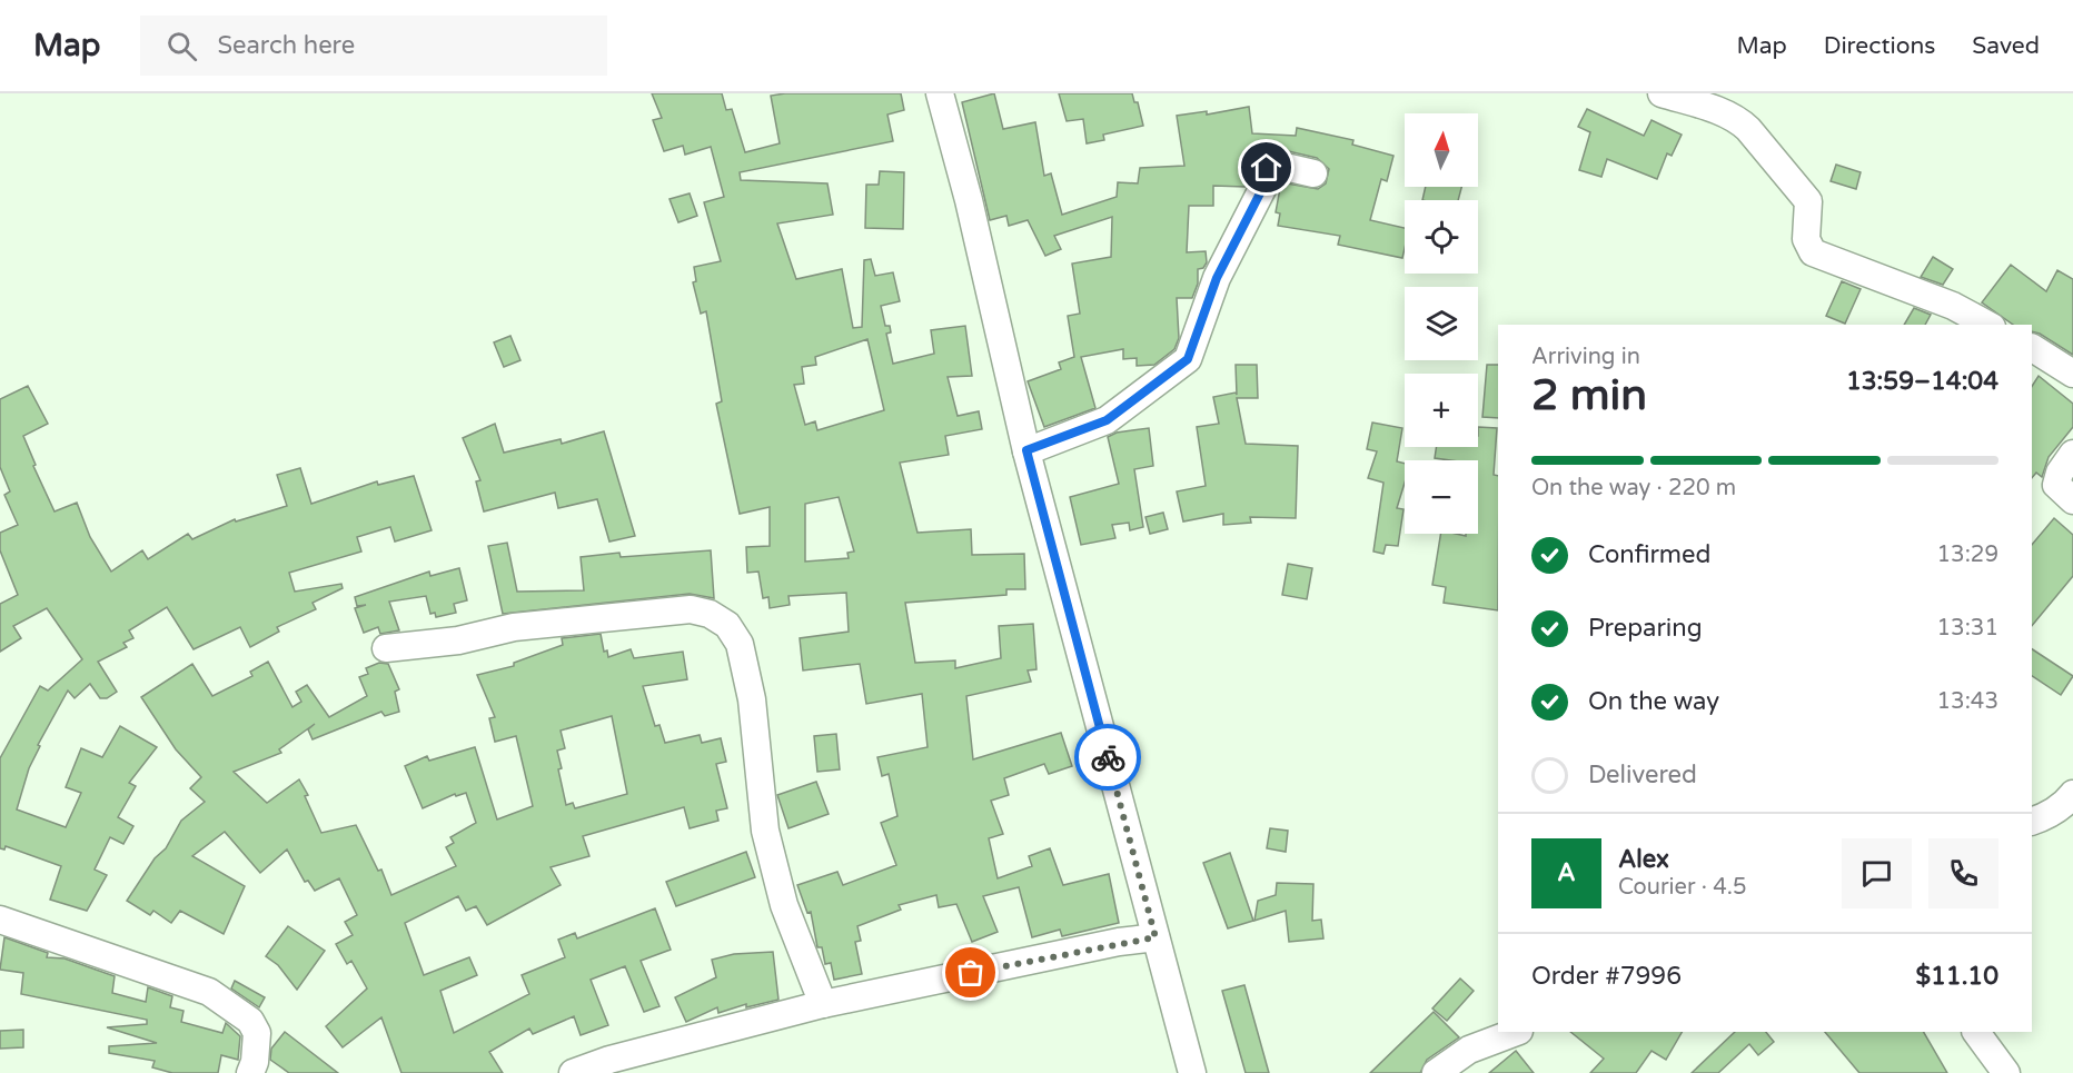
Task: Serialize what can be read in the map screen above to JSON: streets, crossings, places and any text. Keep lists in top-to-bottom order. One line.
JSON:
{"north":"top","page":{"header":"Map","search":"Search here","nav":["Map","Directions","Saved"],"map_buttons":["+","−"],"heading":["2 min","Arriving in","13:59–14:04"],"panel":["Alex","Courier · 4.5","Order #7996","$11.10"],"bar":"On the way · 220 m","list":[["Confirmed","13:29"],["Preparing","13:31"],["On the way","13:43"],"Delivered"],"round":"A"}}
